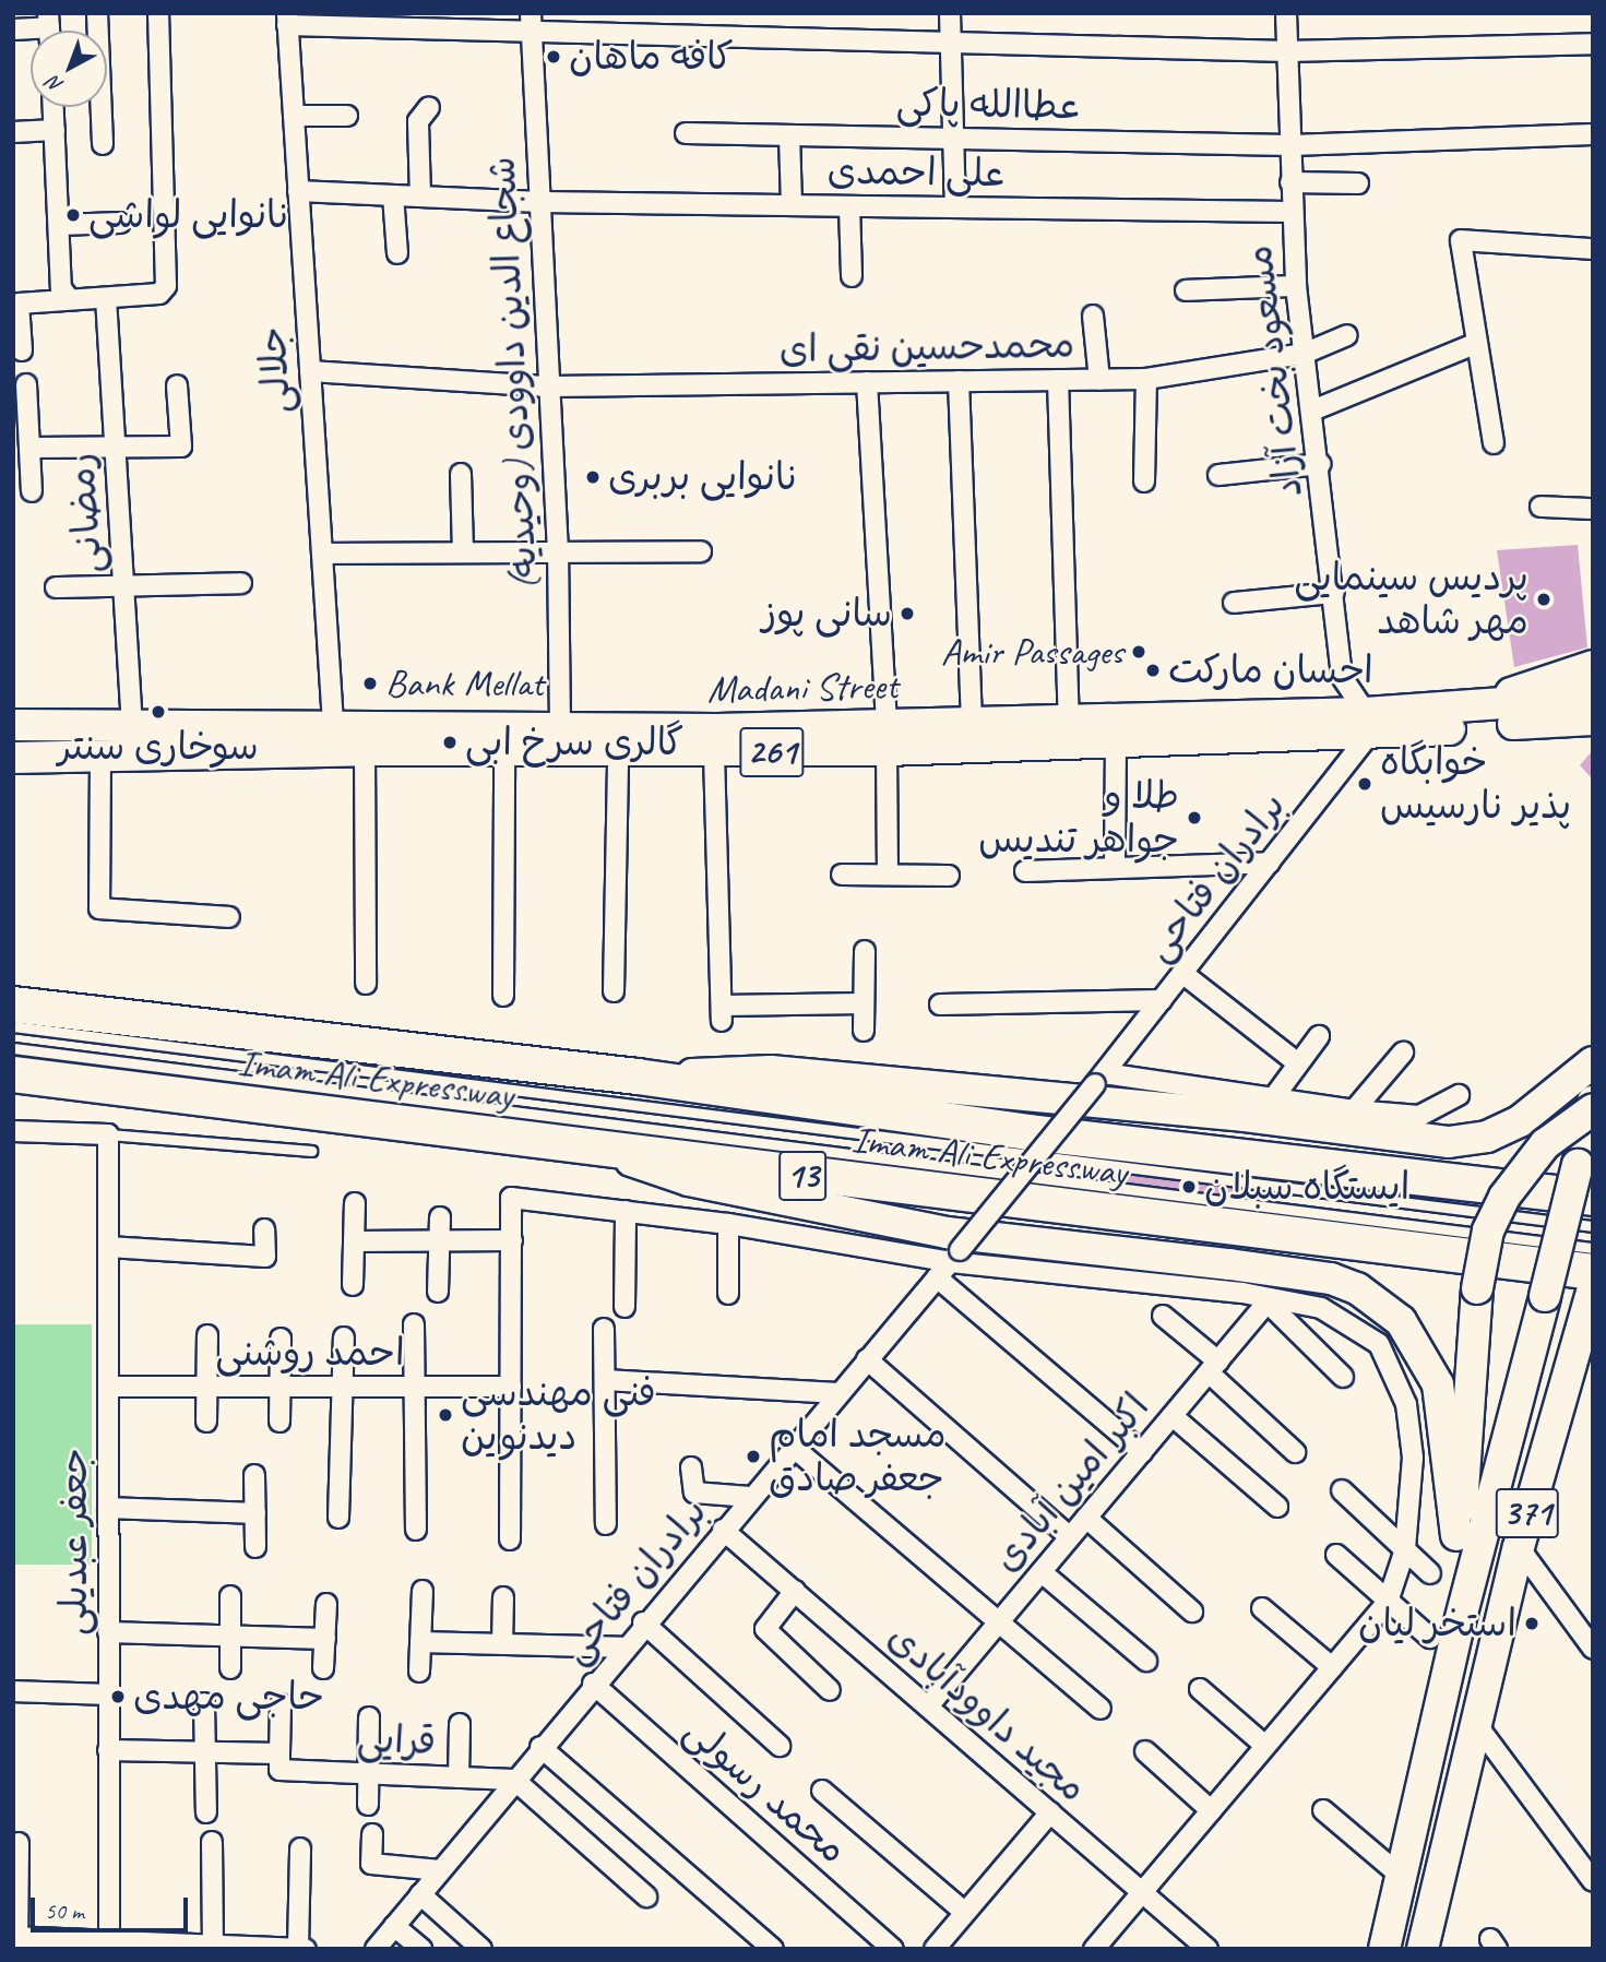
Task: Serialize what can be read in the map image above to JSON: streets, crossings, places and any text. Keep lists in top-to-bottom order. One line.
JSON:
{"streets":{"highway":["Imam Ali Expressway","13"],"main road":["Madani Street","261","371"],"street":["عطاالله پاکی","علی احمدی","محمدحسین نقی ای","جلالی","مسعود بخت آزاد","شجاع الدین داوودی (وحیدیه)","رمضانی","برادران فتاحی","احمد روشنی","اکبر امین آبادی","جعفر عبدیلی","مجید داوودآبادی","قرایی","محمد رسولی"]},"crossings":[["عطاالله پاکی","مسعود بخت آزاد"],["علی احمدی","جلالی"],["علی احمدی","مسعود بخت آزاد"],["علی احمدی","شجاع الدین داوودی (وحیدیه)"],["محمدحسین نقی ای","جلالی"],["محمدحسین نقی ای","مسعود بخت آزاد"],["محمدحسین نقی ای","شجاع الدین داوودی (وحیدیه)"],["جلالی","Madani Street"],["مسعود بخت آزاد","Madani Street"],["مسعود بخت آزاد","برادران فتاحی"],["شجاع الدین داوودی (وحیدیه)","Madani Street"],["رمضانی","Madani Street"],["Madani Street","برادران فتاحی"],["برادران فتاحی","مجید داوودآبادی"],["برادران فتاحی","قرایی"],["برادران فتاحی","محمد رسولی"],["Imam Ali Expressway","371"],["احمد روشنی","جعفر عبدیلی"],["اکبر امین آبادی","مجید داوودآبادی"]],"places":["کافه ماهان","نانوایی لواشی","نانوایی بربری","پردیس سینمایی مهر شاهد","سانی پوز","Amir Passages","احسان مارکت","Bank Mellat","سوخاری سنتر","گالری سرخ ابی","خوابگاه پذیر نارسیس","طلا و جواهر تندیس","ایستگاه سبلان","فنی مهندسی دیدنوین","مسجد امام جعفر صادق","استخر لیان","حاجی مهدی"],"scale_bar":"50 m","north":"bottom left"}
